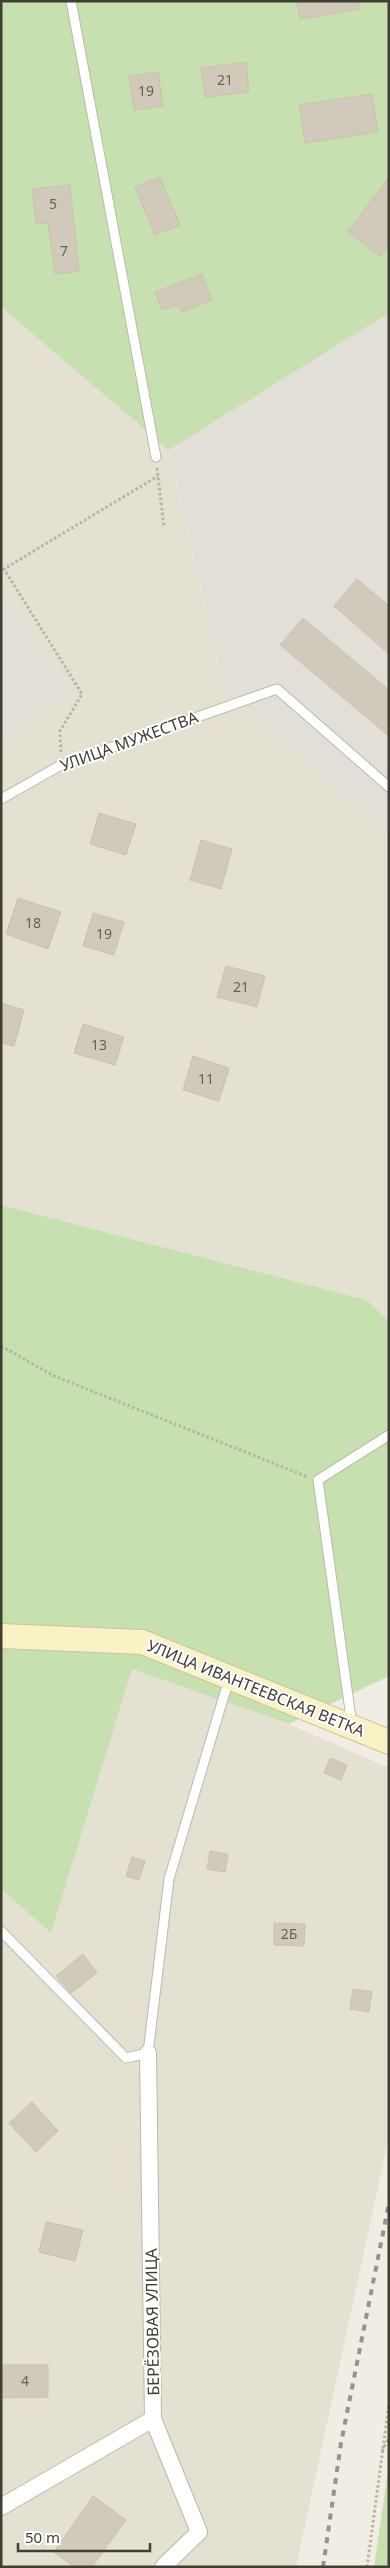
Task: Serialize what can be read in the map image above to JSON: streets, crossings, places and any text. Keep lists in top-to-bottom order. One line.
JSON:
{"streets":{"main road":["УЛИЦА ИВАНТЕЕВСКАЯ ВЕТКА"],"street":["БЕРЁЗОВАЯ УЛИЦА"],"lane":["УЛИЦА МУЖЕСТВА"]},"house_numbers":["21","19","5","7","18","19","21","13","11","2Б","4"],"scale_bar":"50 m"}
